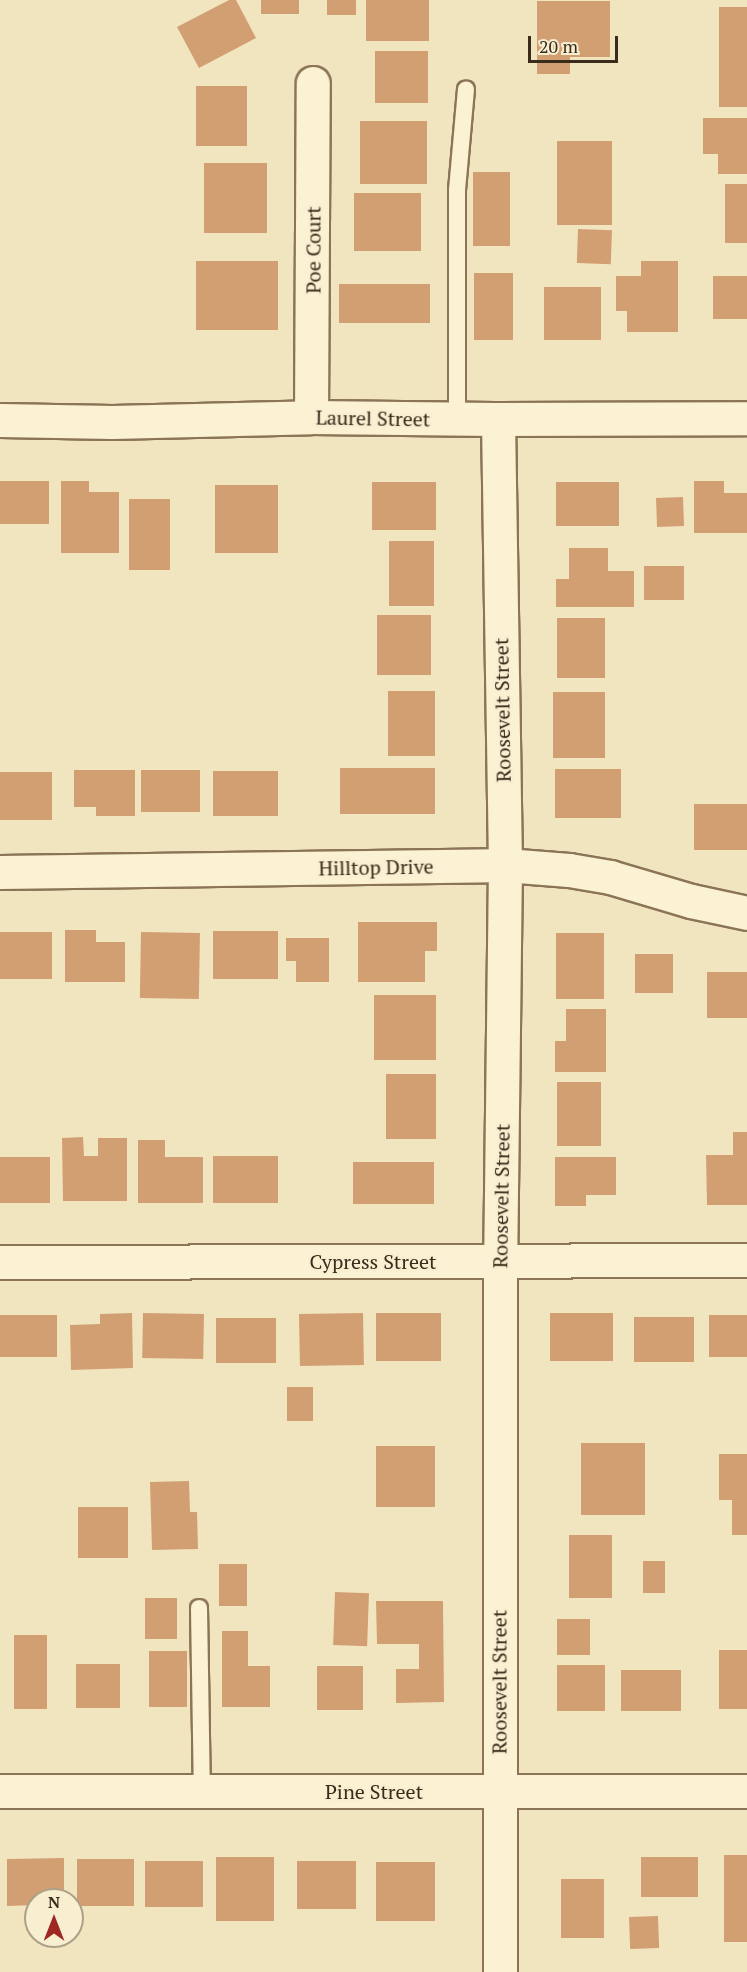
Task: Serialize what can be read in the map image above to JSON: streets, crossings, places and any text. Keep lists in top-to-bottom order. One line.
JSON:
{"streets":{"street":["Poe Court","Laurel Street","Roosevelt Street","Hilltop Drive","Cypress Street","Pine Street"]},"crossings":[["Poe Court","Laurel Street"],["Laurel Street","Roosevelt Street"],["Roosevelt Street","Hilltop Drive"],["Roosevelt Street","Cypress Street"],["Roosevelt Street","Pine Street"]],"scale_bar":"20 m","north":"top"}
